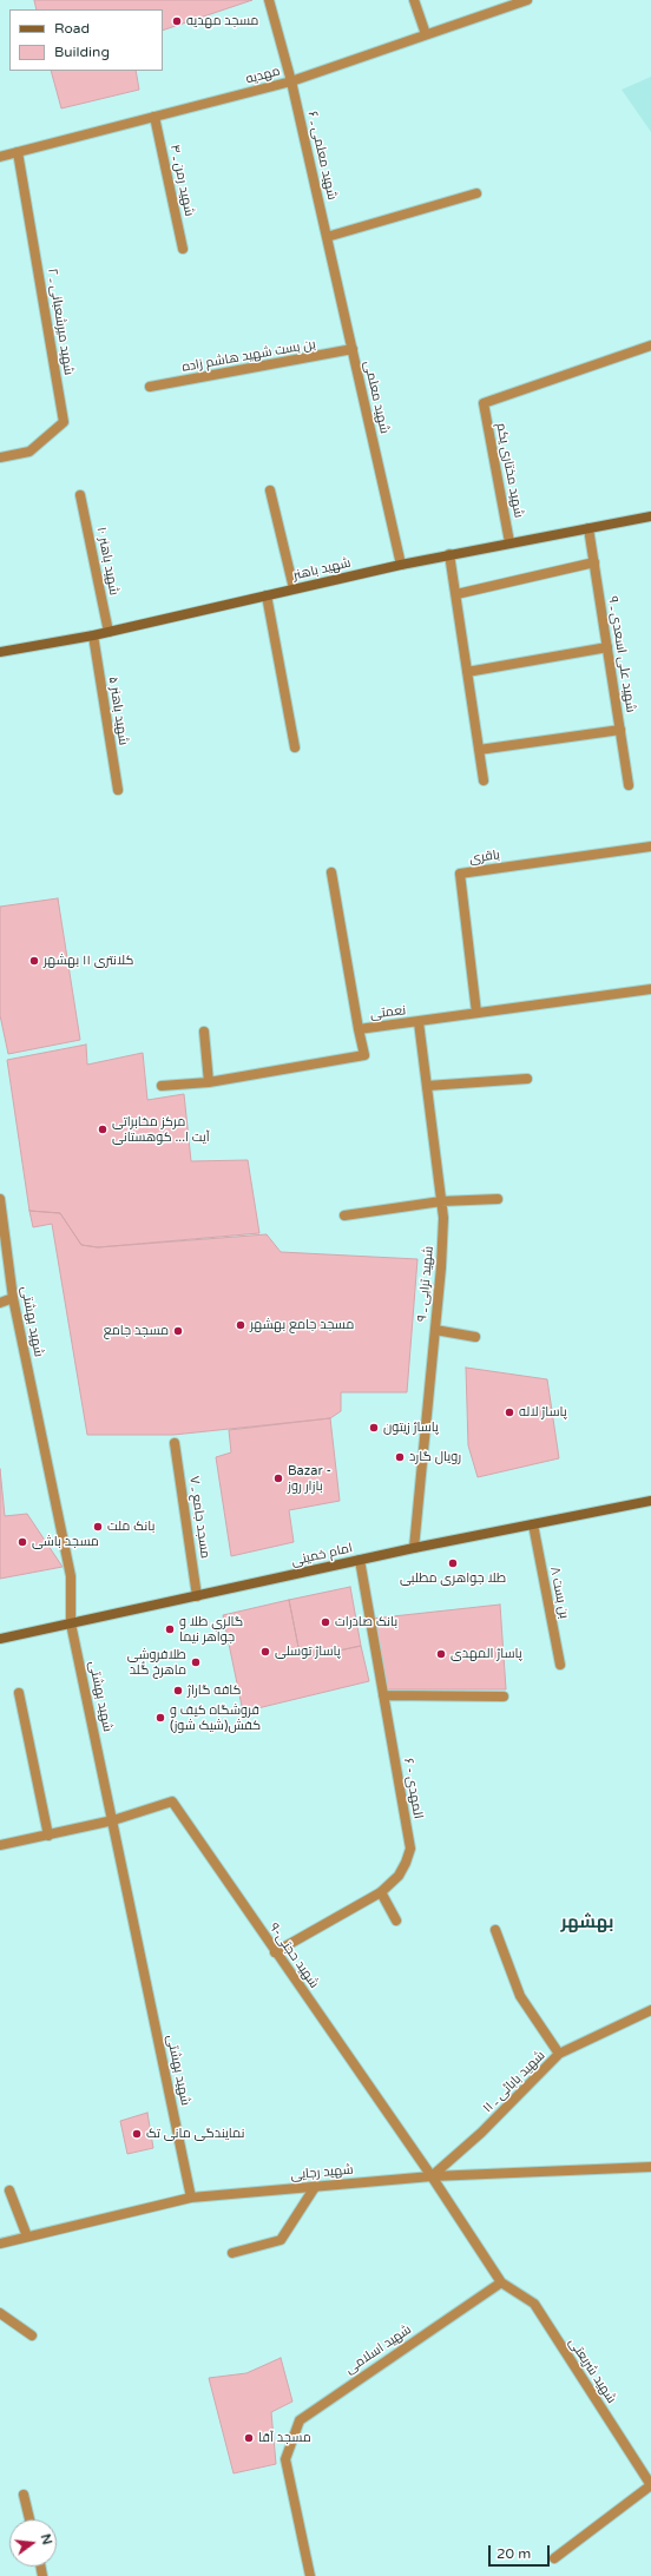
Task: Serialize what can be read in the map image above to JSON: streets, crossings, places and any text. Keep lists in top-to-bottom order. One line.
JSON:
{"streets":{"main road":["شهید باهنر","امام خمینی"],"street":["مهدیه","شهید معلمی ـ ۶","شهید رمن ـ ۴","شهید میرشعبانی ـ ۲","بن بست شهید هاشم زاده","شهید معلمی","شهید مختاری یکم","شهید باهنر ۱۰","شهید علی اسعدی ـ ۹","شهید باهنر ۵","باقری","نعمتی","شهید ترابی ـ ۹","شهید بهشتی","مسجد جامع ـ ۷","بن بست ۸","المهدی - ۶","شهید حجتی-۹","شهید بابائی ـ ۱۱","شهید رجایی","شهید اسلامی","شهید شریعتی"]},"crossings":[["مهدیه","شهید معلمی ـ ۶"],["مهدیه","شهید رمن ـ ۴"],["مهدیه","شهید میرشعبانی ـ ۲"],["شهید معلمی ـ ۶","شهید معلمی"],["بن بست شهید هاشم زاده","شهید معلمی"],["شهید معلمی","شهید باهنر"],["شهید مختاری یکم","شهید باهنر"],["شهید باهنر ۱۰","شهید باهنر"],["شهید باهنر","شهید علی اسعدی ـ ۹"],["شهید باهنر","شهید باهنر ۵"],["باقری","نعمتی"],["نعمتی","شهید ترابی ـ ۹"],["شهید ترابی ـ ۹","امام خمینی"],["شهید بهشتی","امام خمینی"],["شهید بهشتی","شهید حجتی-۹"],["شهید بهشتی","شهید رجایی"],["مسجد جامع ـ ۷","امام خمینی"],["امام خمینی","بن بست ۸"],["امام خمینی","المهدی - ۶"],["المهدی - ۶","شهید حجتی-۹"],["شهید حجتی-۹","شهید بابائی ـ ۱۱"],["شهید حجتی-۹","شهید رجایی"],["شهید بابائی ـ ۱۱","شهید رجایی"],["شهید اسلامی","شهید شریعتی"]],"districts":["بهشهر"],"places":["مسجد مهدیه","کلانتری ۱۱ بهشهر","مرکز مخابراتی آیت ا... کوهستانی","مسجد جامع بهشهر","مسجد جامع","پاساژ لاله","پاساژ زیتون","رویال گارد","Bazar - بازار روز","بانک ملت","مسجد باشی","طلا جواهری مطلبی","بانک صادرات","گالري طلا و جواهر نيما","پاساژ توسلی","پاساژ المهدی","طلافروشی ماهرخ گُلد","کافه گاراژ","فروشگاه کیف و کفش(شیک شوز)","نمایندگی مانی تک","مسجد آقا"],"legend":["Road","Building"],"scale_bar":"20 m","north":"right"}
